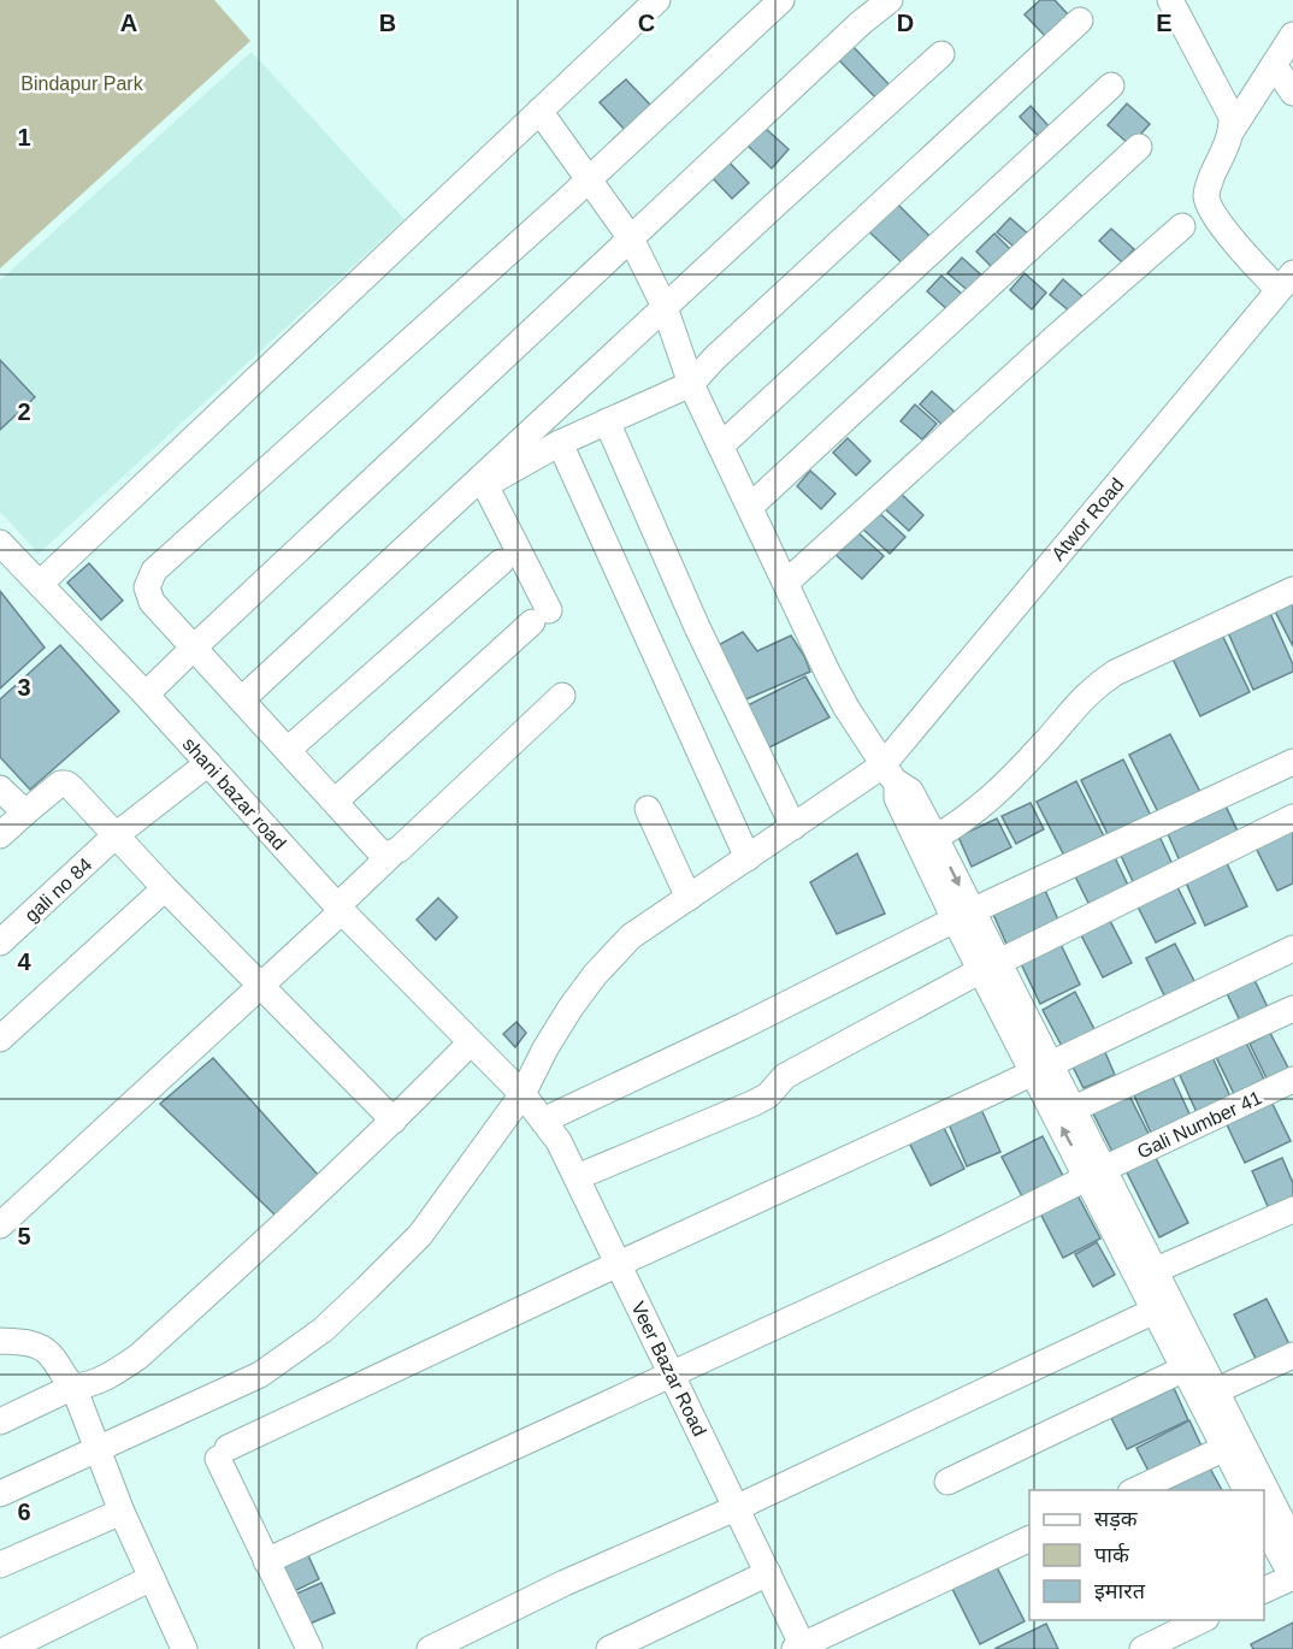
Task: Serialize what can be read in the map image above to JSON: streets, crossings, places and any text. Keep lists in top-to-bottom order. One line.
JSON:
{"streets":{"street":["Atwor Road","shani bazar road","gali no 84","Gali Number 41","Veer Bazar Road"]},"crossings":[["Atwor Road","shani bazar road"],["Atwor Road","Veer Bazar Road"],["shani bazar road","gali no 84"],["shani bazar road","Veer Bazar Road"],["Gali Number 41","Veer Bazar Road"]],"parks":["Bindapur Park"],"legend":["सड़क","पार्क","इमारत"],"grid":{"columns":["A","B","C","D","E"],"rows":["1","2","3","4","5","6"]}}
